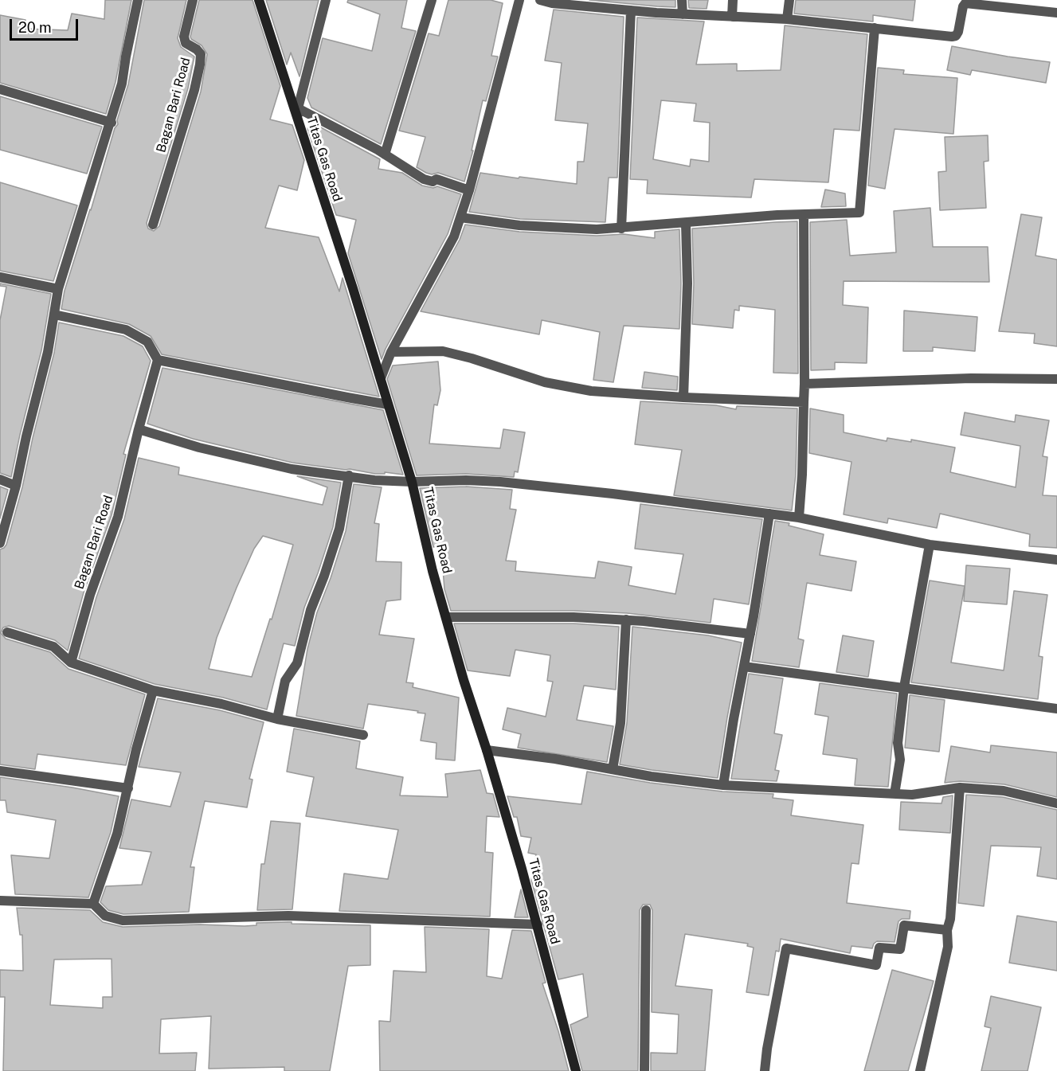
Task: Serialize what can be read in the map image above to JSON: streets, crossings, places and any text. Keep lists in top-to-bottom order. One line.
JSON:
{"streets":{"street":["Bagan Bari Road","Titas Gas Road"]},"scale_bar":"20 m"}
